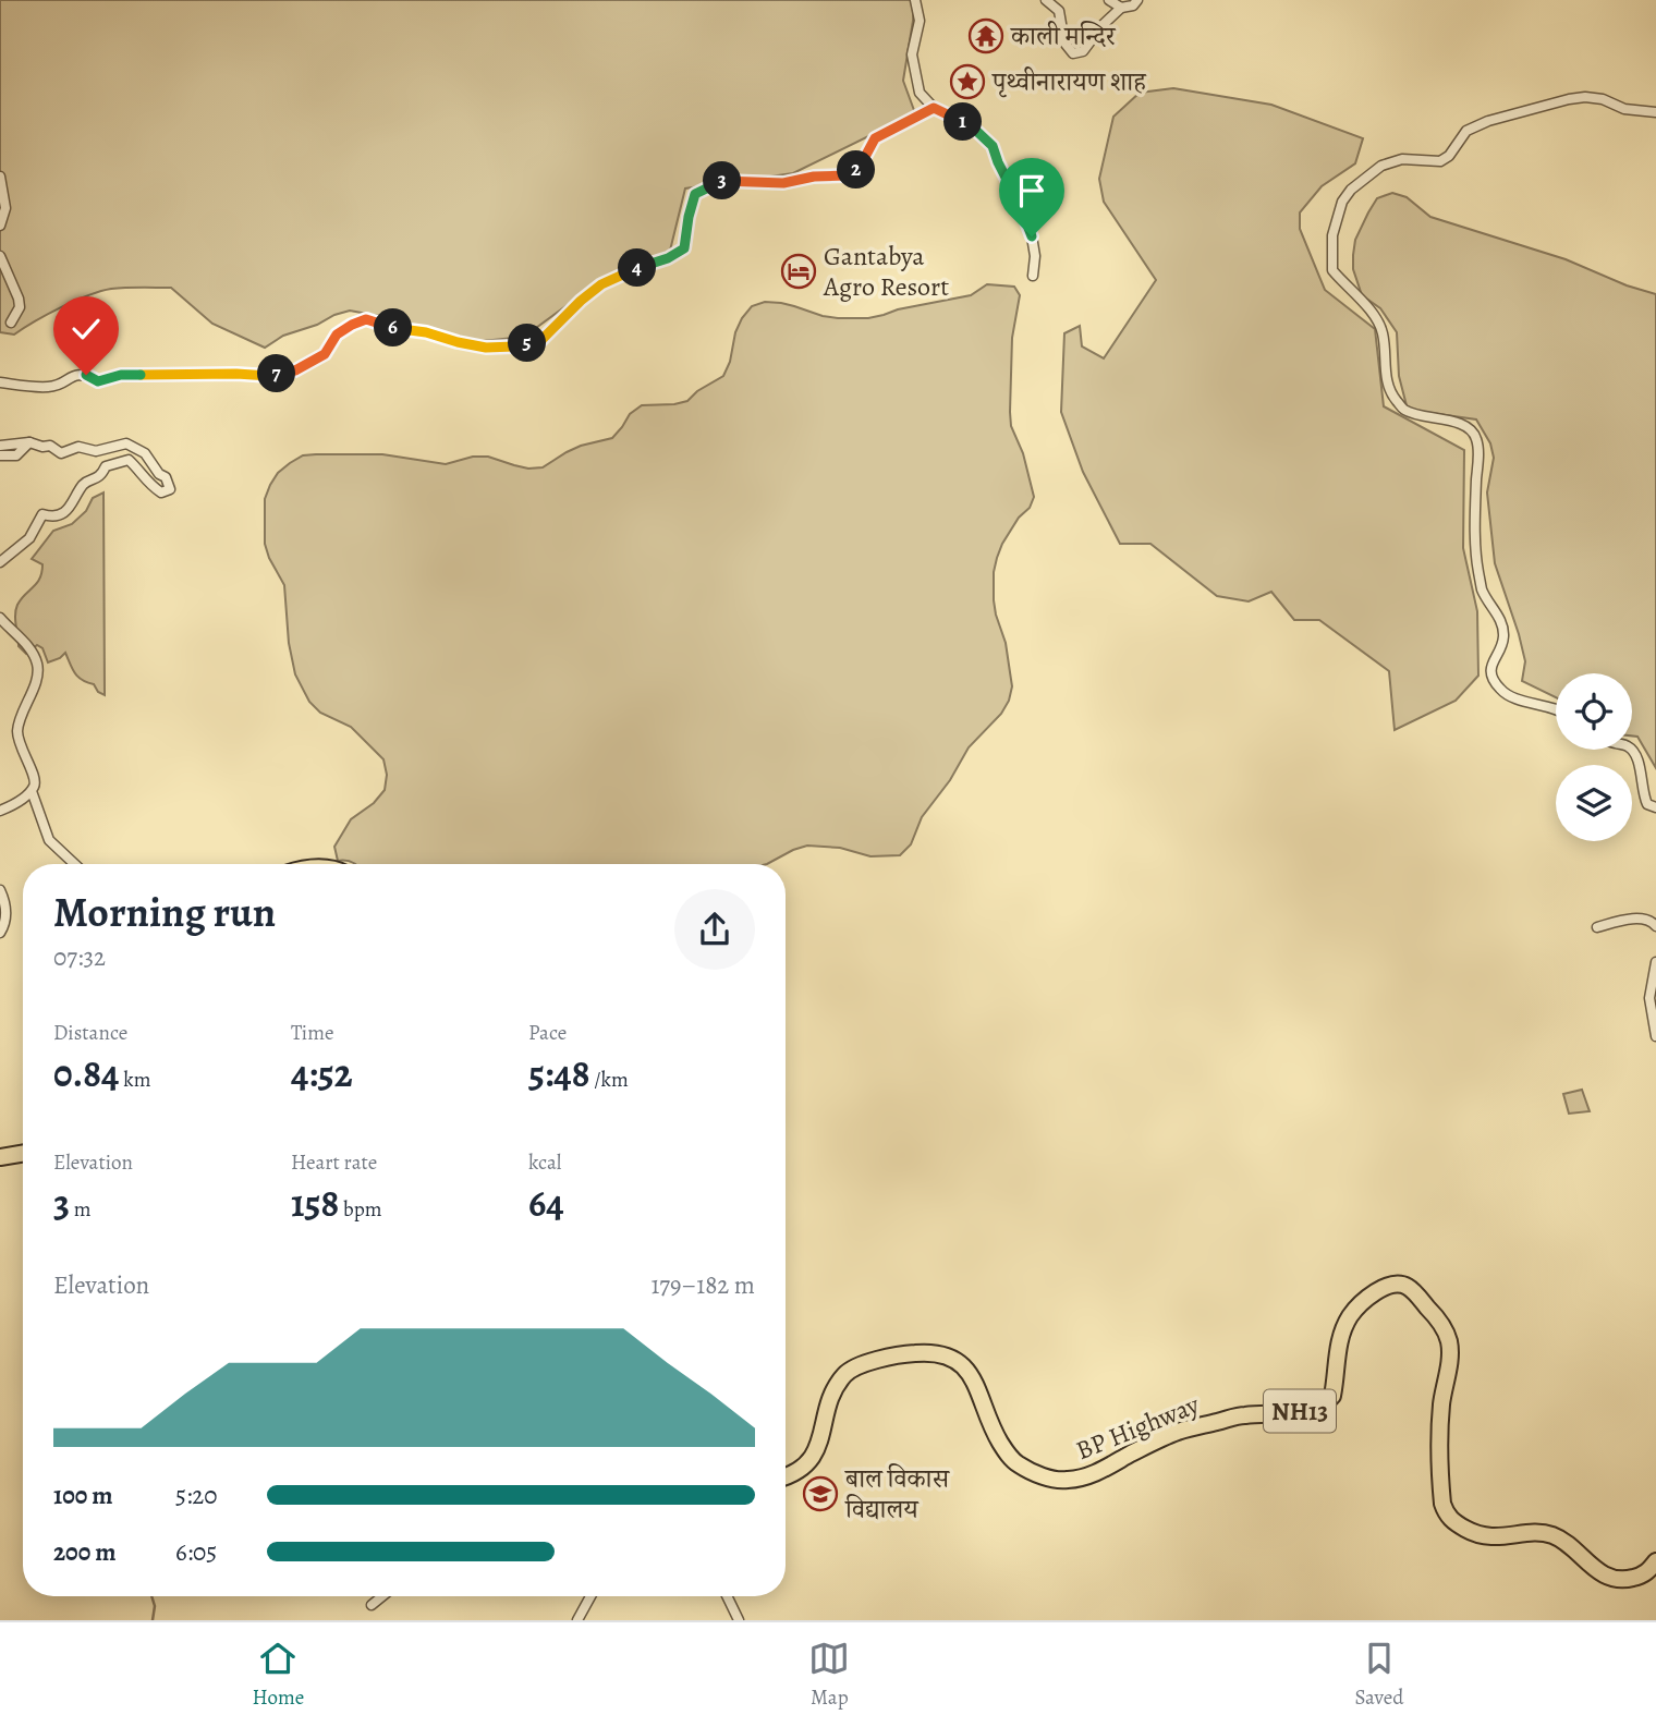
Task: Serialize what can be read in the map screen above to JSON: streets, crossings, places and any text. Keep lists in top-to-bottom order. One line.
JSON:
{"streets":{"highway":["NH13","BP Highway"]},"places":{"temple":["काली मन्दिर"],"place":["पृथ्वीनारायण शाह"],"hotel":["Gantabya Agro Resort"],"school or university":["बाल विकास विद्यालय"]},"page":{"pins":["1","2","3","4","6","5","7"],"heading":["Morning run","07:32"],"stats":[["Distance","0.84 km"],["Time","4:52"],["Pace","5:48 /km"],["Elevation","3 m"],["Heart rate","158 bpm"],["kcal","64"]],"chart":["Elevation","179–182 m"],"list":[{"name":"100 m","note":"5:20"},{"name":"200 m","note":"6:05"}],"tabs":["Home","Map","Saved"]}}
